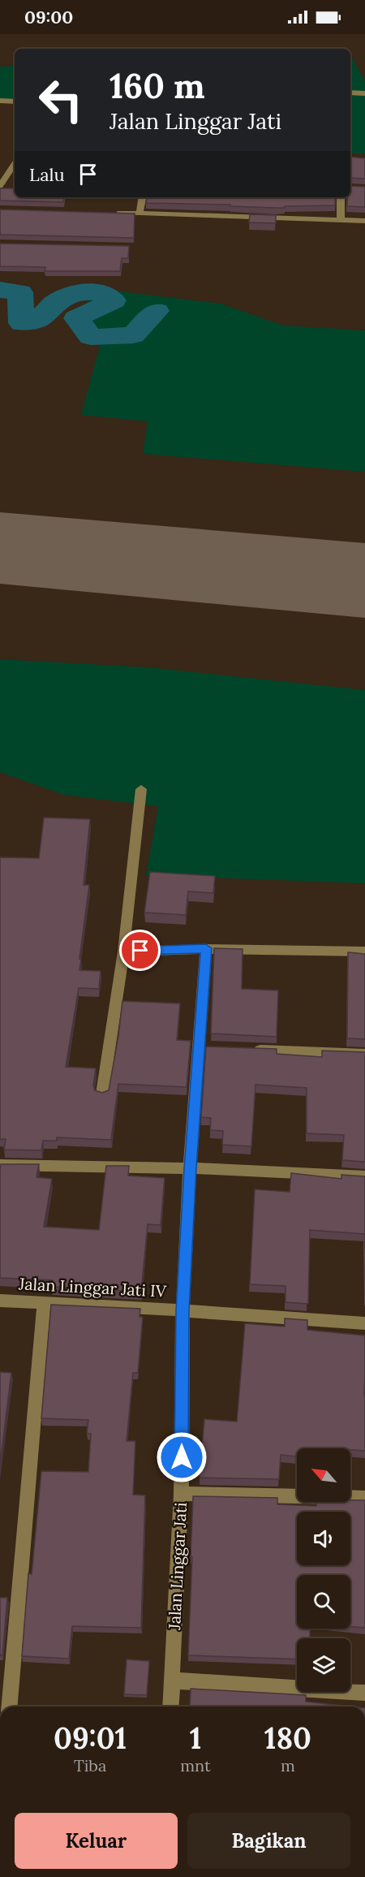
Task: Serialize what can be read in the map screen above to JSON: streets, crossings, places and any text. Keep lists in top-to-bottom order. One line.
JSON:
{"streets":{"street":["Jalan Linggar Jati IV","Jalan Linggar Jati"]},"crossings":[["Jalan Linggar Jati IV","Jalan Linggar Jati"]],"north":"top left","page":{"status":"09:00","turn":["160 m","Jalan Linggar Jati"],"then":"Lalu","eta":["09:01","Tiba","1","mnt","180","m"],"buttons":["Keluar","Bagikan"]}}
